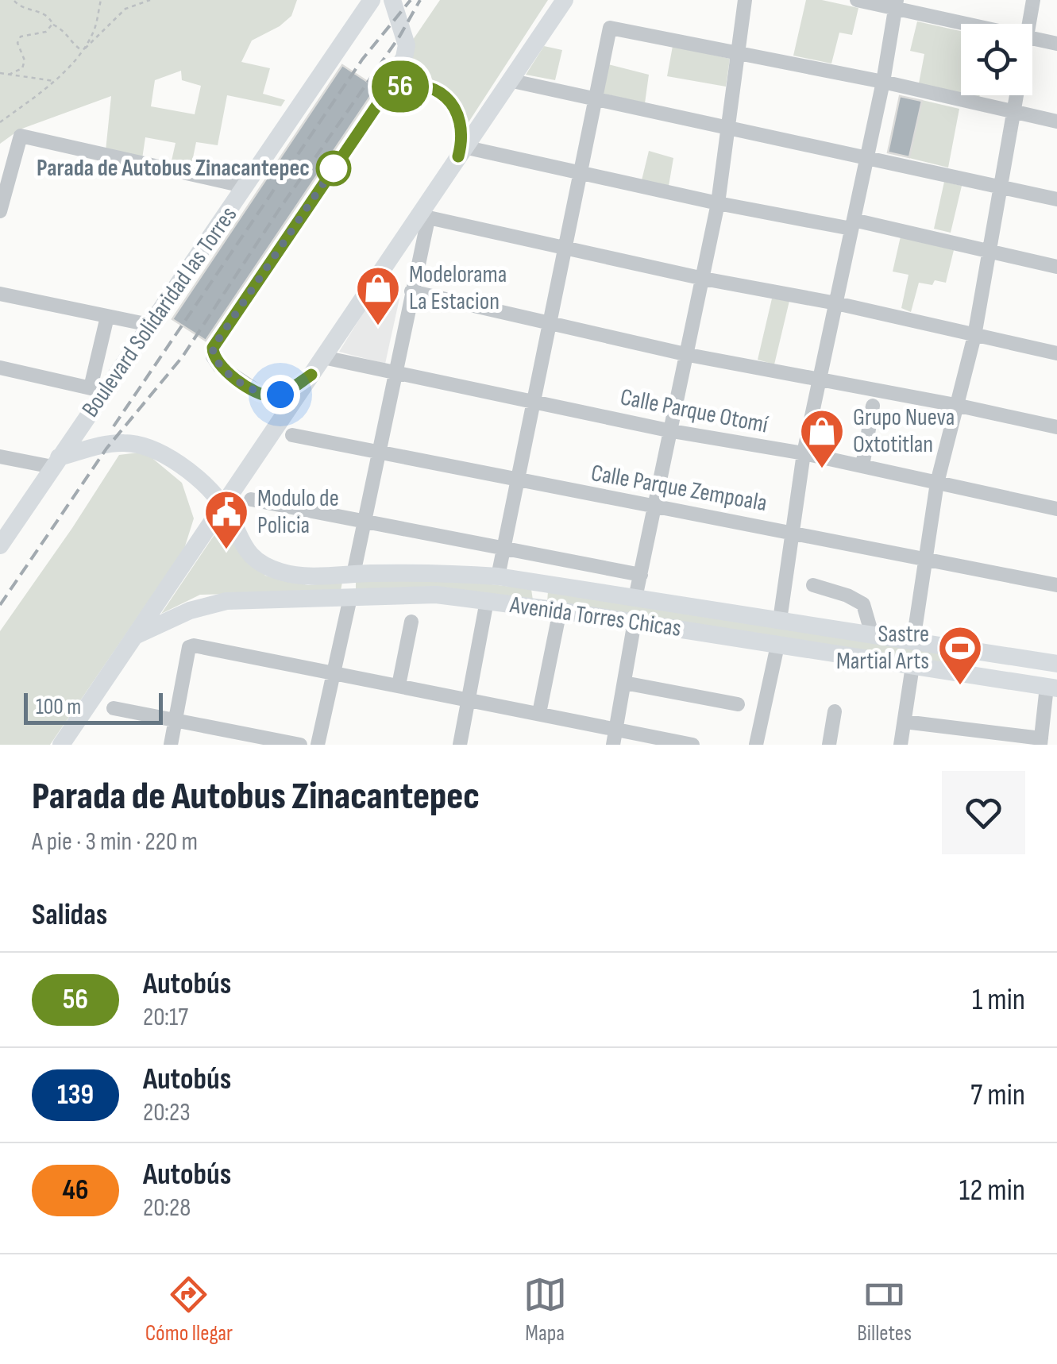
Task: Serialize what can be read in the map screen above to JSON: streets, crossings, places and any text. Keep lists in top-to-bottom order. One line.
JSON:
{"streets":{"main road":["Boulevard Solidaridad las Torres","Avenida Torres Chicas"],"street":["Calle Parque Otomí","Calle Parque Zempoala"]},"places":{"other":["Parada de Autobus Zinacantepec"],"shop":["Modelorama La Estacion","Grupo Nueva Oxtotitlan"],"public building":["Modulo de Policia"],"sports":["Sastre Martial Arts"]},"lines":["bus line 56"],"scale_bar":"100 m","page":{"on_map":"56","scale":"100 m","heading":[["Parada de Autobus Zinacantepec","A pie · 3 min · 220 m"],"Salidas"],"list":[{"mark":"56","name":"Autobús","note":"20:17","value":"1 min"},{"mark":"139","name":"Autobús","note":"20:23","value":"7 min"},{"mark":"46","name":"Autobús","note":"20:28","value":"12 min"}],"tabs":["Cómo llegar","Mapa","Billetes"]}}
